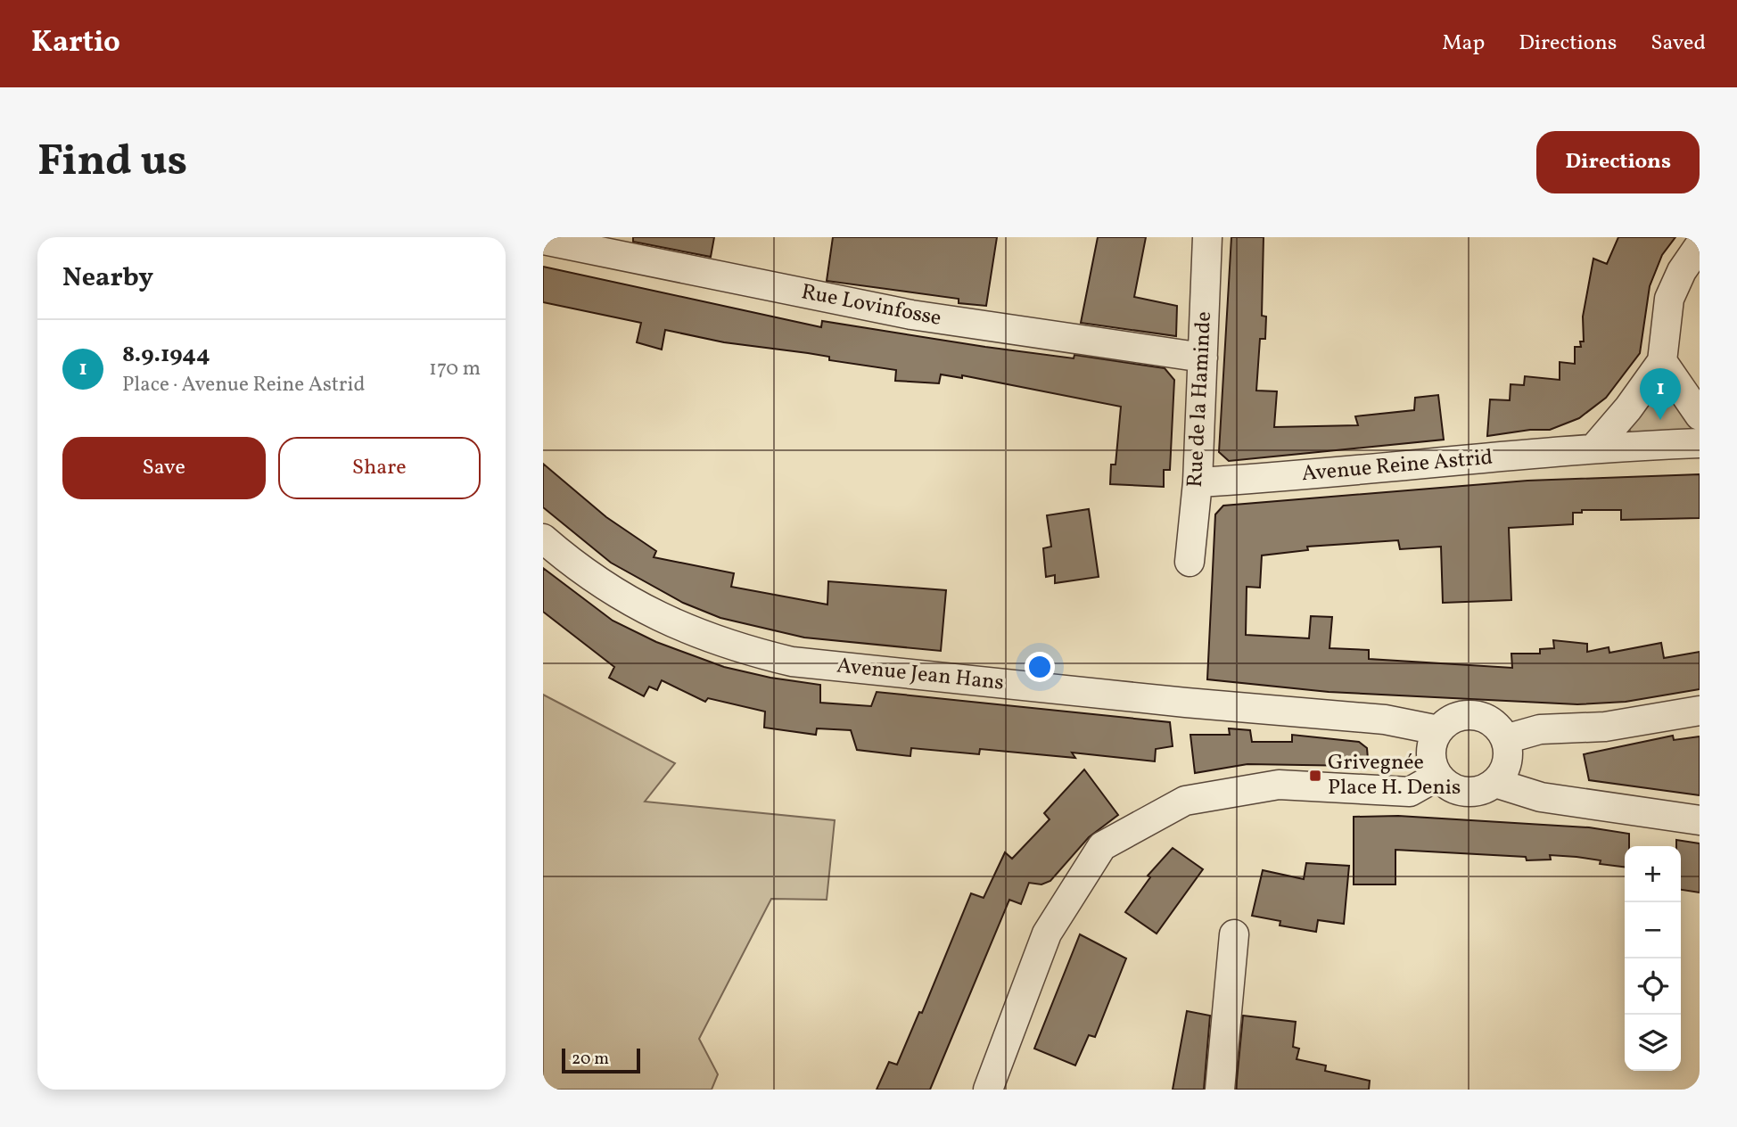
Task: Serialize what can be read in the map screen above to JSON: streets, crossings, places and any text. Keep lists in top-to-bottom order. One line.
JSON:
{"streets":{"street":["Rue Lovinfosse","Rue de la Haminde","Avenue Reine Astrid","Avenue Jean Hans"]},"crossings":[["Rue Lovinfosse","Rue de la Haminde"],["Rue de la Haminde","Avenue Reine Astrid"]],"places":{"transit":["Grivegnée Place H. Denis"]},"scale_bar":"20 m","page":{"header":"Kartio","nav":["Map","Directions","Saved"],"buttons":["Directions",["Save","Share"]],"title":"Find us","heading":"Nearby","list":[{"mark":"1","name":"8.9.1944","note":"Place · Avenue Reine Astrid","value":"170 m"}],"pins":"1","map_buttons":["+","−"],"scale":"20 m"}}
